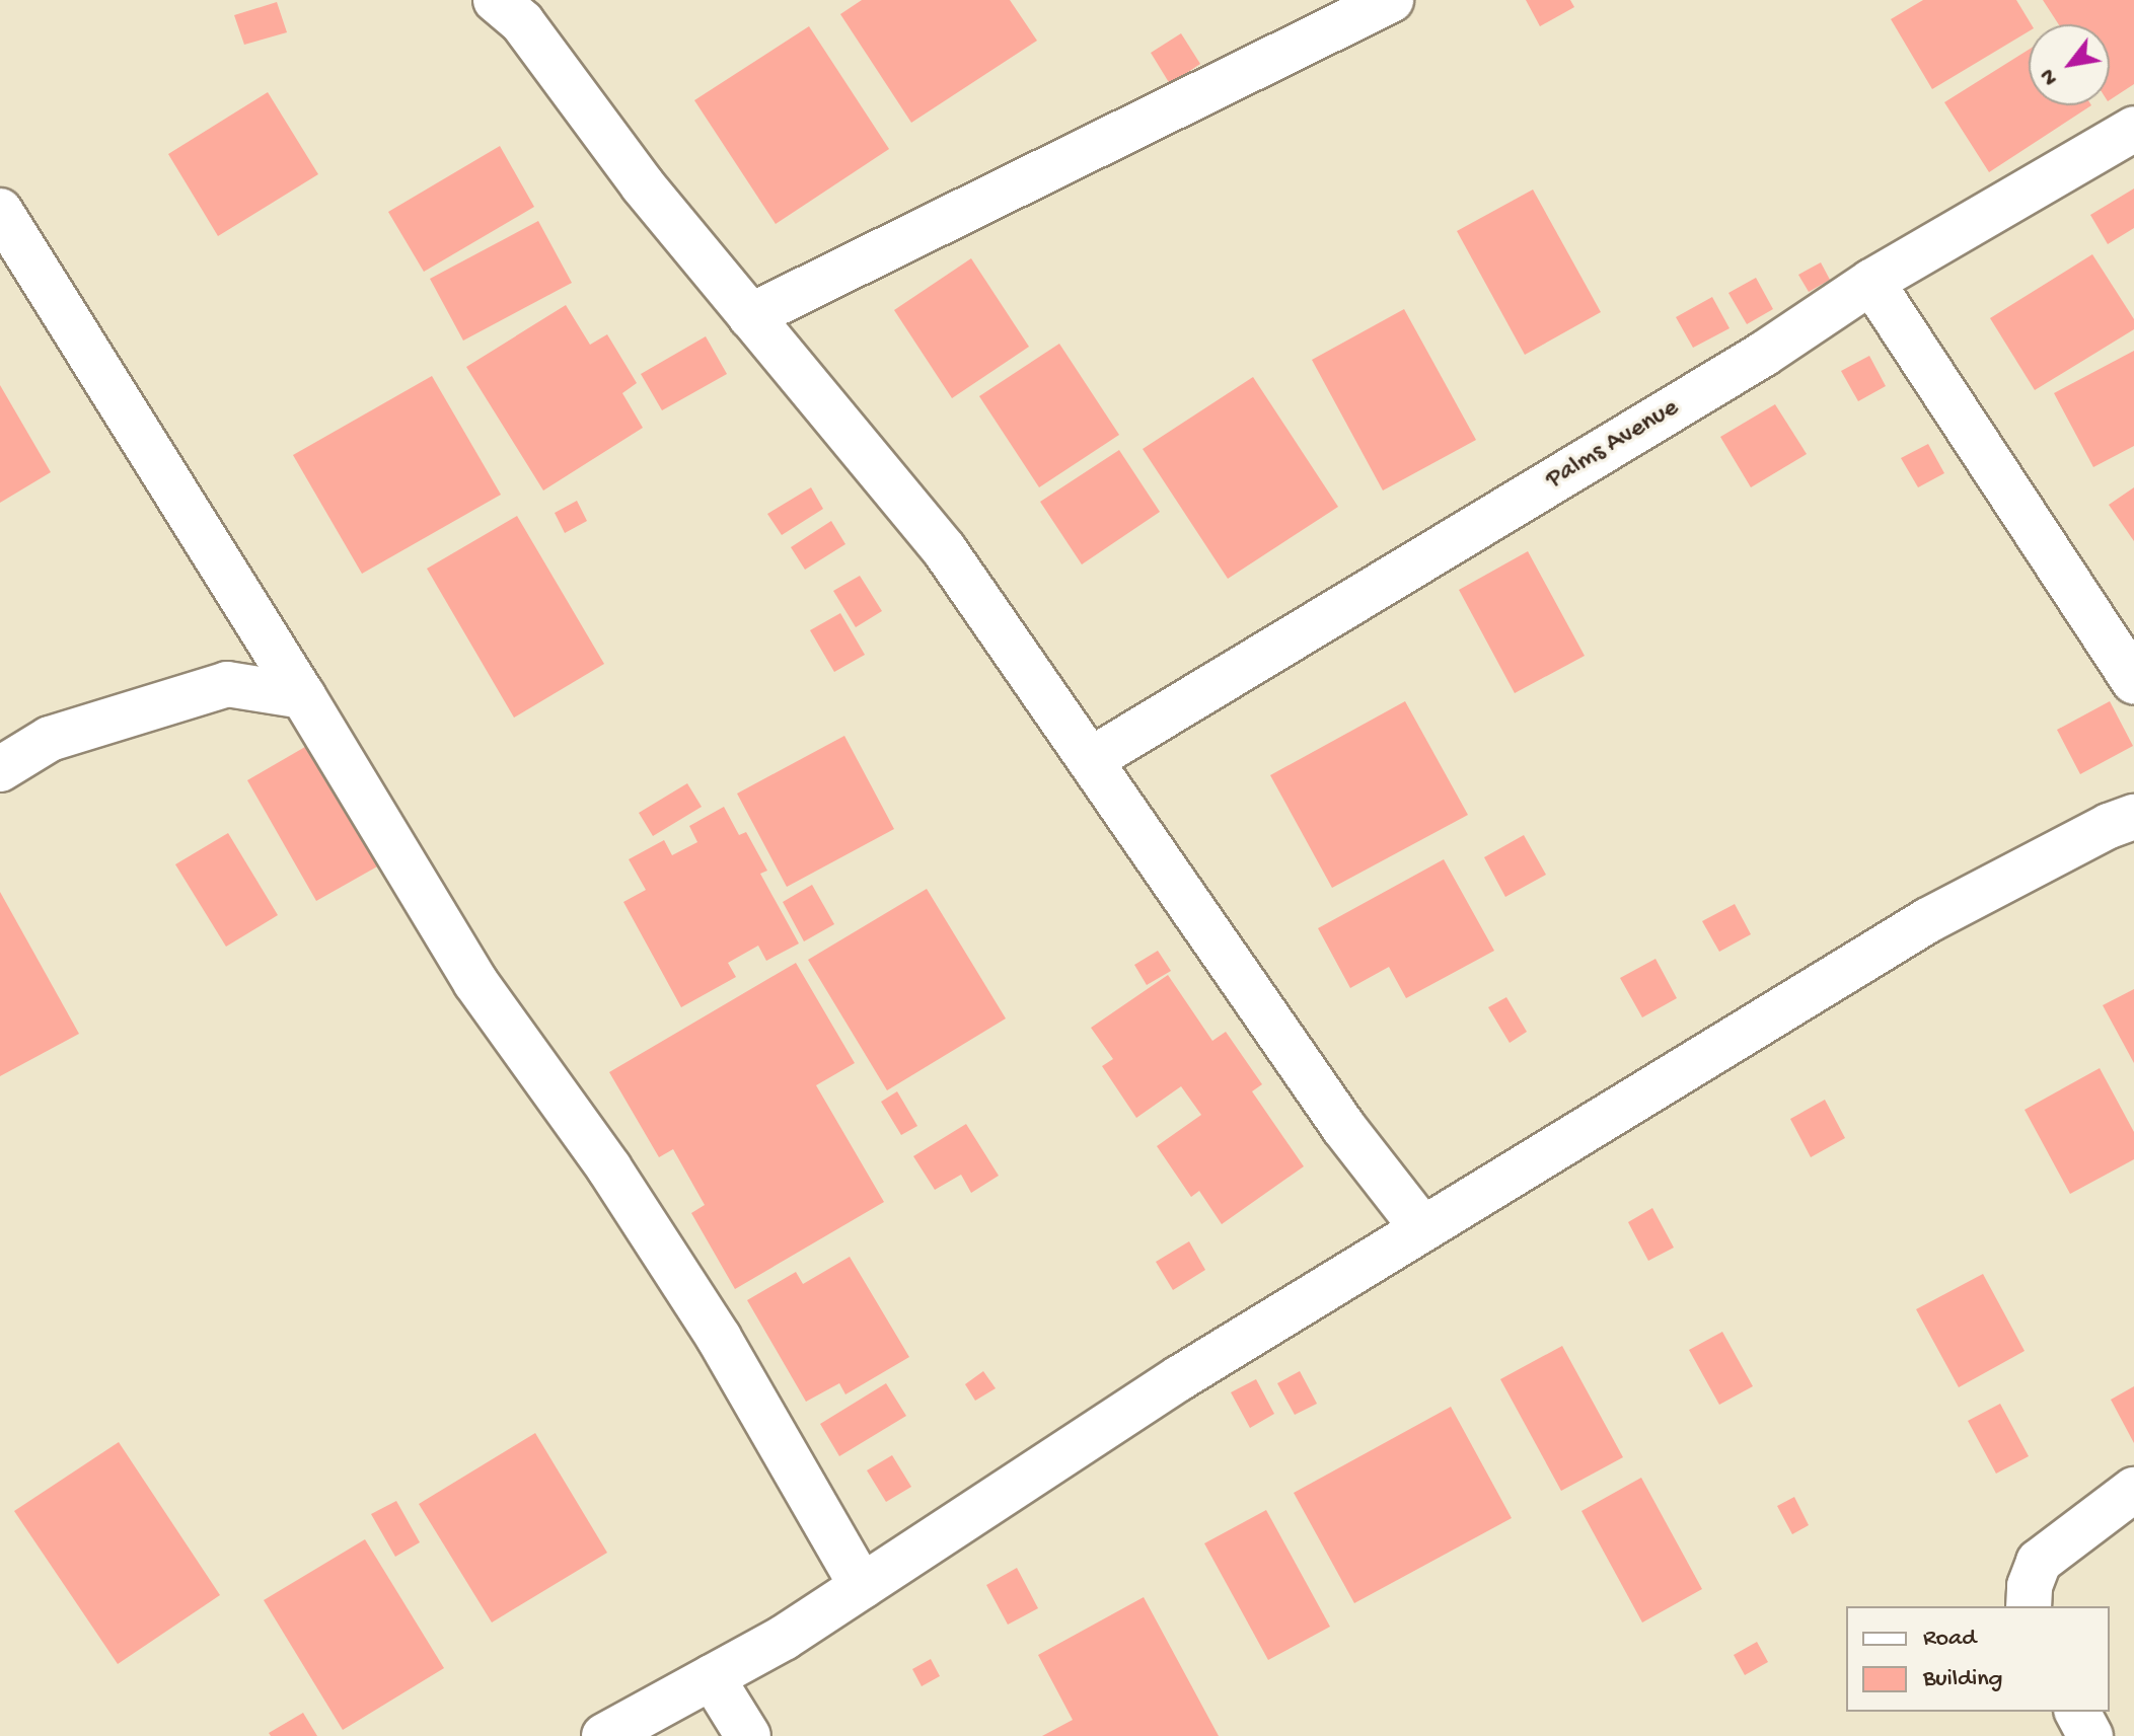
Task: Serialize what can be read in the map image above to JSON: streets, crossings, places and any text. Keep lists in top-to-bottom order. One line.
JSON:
{"streets":{"street":["Palms Avenue"]},"legend":["Road","Building"],"north":"bottom left"}
